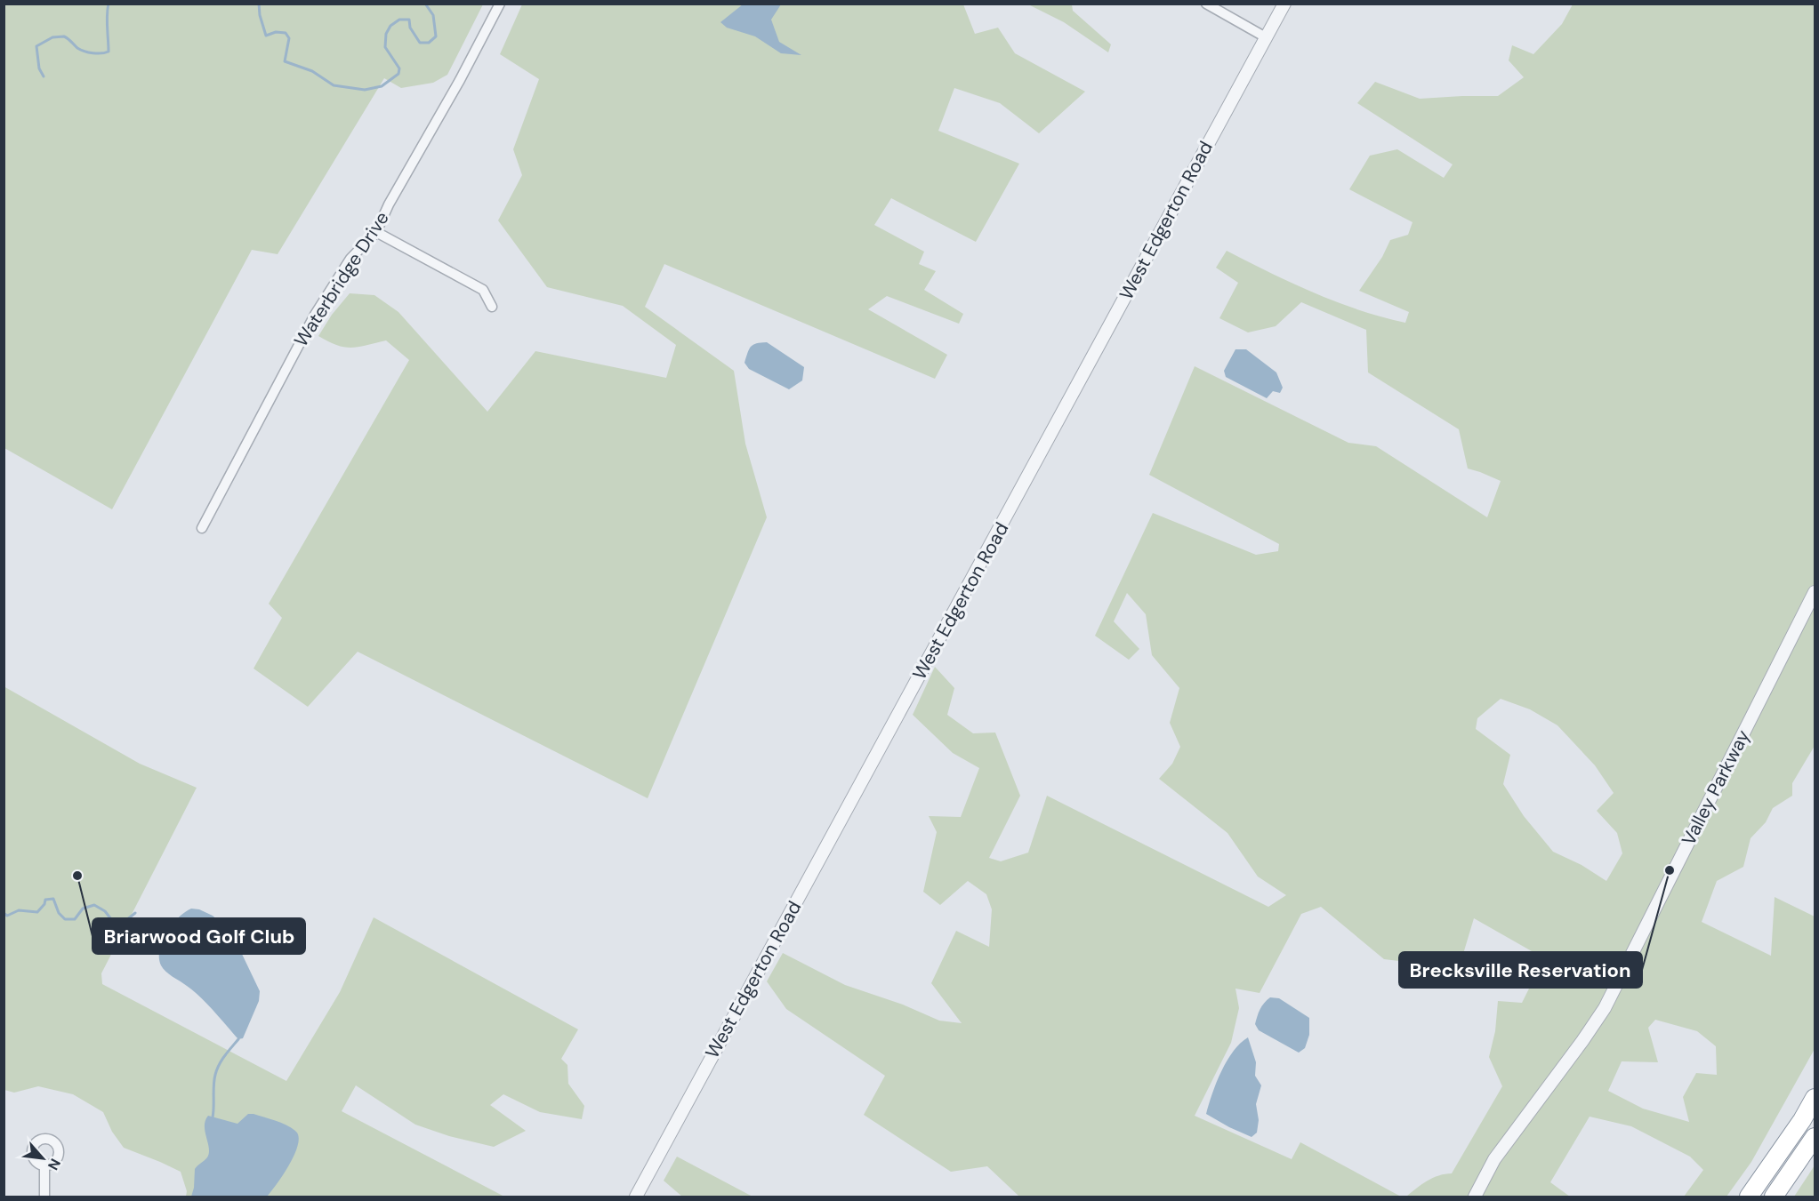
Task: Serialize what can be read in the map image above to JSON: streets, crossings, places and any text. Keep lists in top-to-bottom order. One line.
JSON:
{"streets":{"street":["West Edgerton Road","Waterbridge Drive","Valley Parkway"]},"places":["Brecksville Reservation","Briarwood Golf Club"],"north":"bottom right"}
